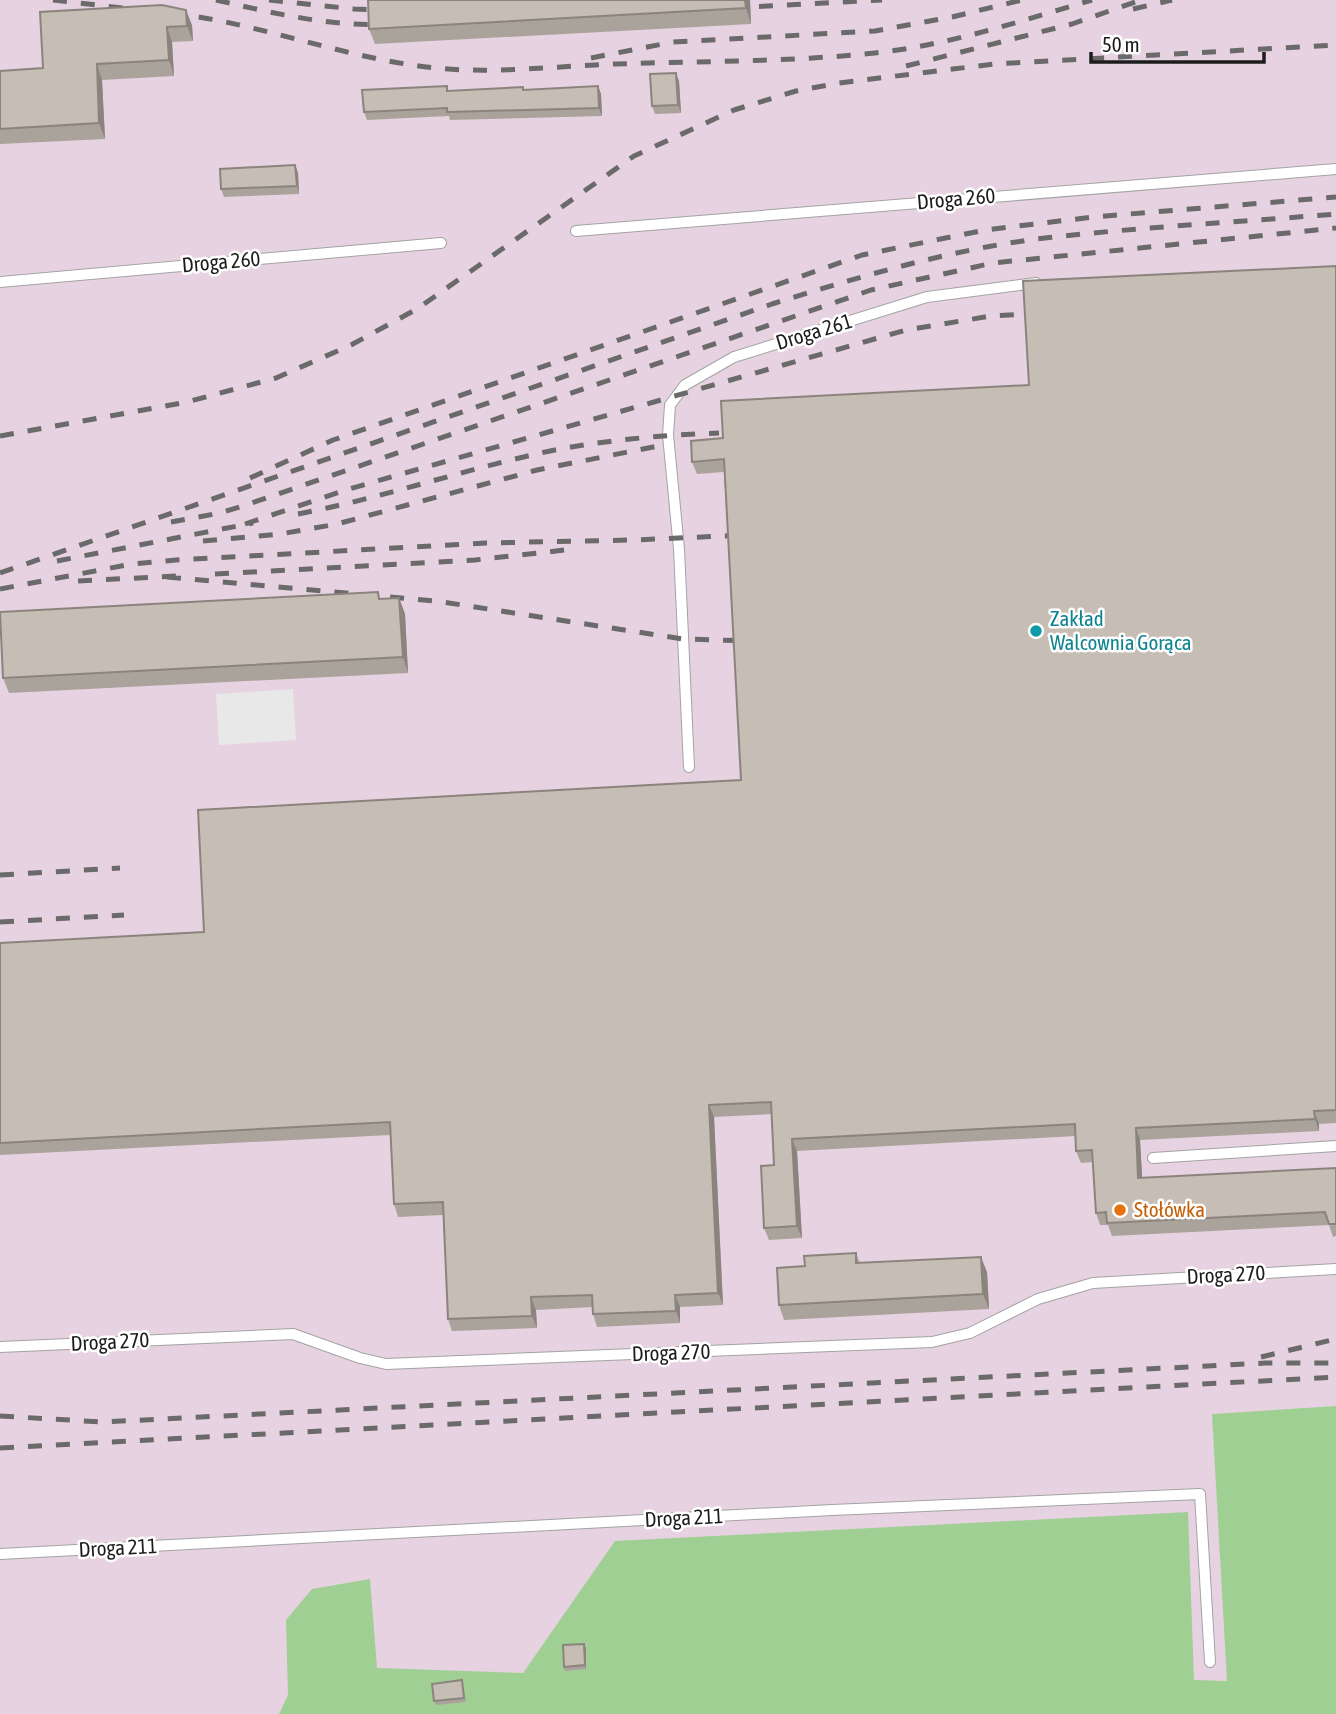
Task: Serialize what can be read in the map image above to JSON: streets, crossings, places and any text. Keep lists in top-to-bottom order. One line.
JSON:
{"streets":{"lane":["Droga 260","Droga 261","Droga 270","Droga 211"]},"places":["Zakład Walcownia Gorąca","Stołówka"],"scale_bar":"50 m"}
